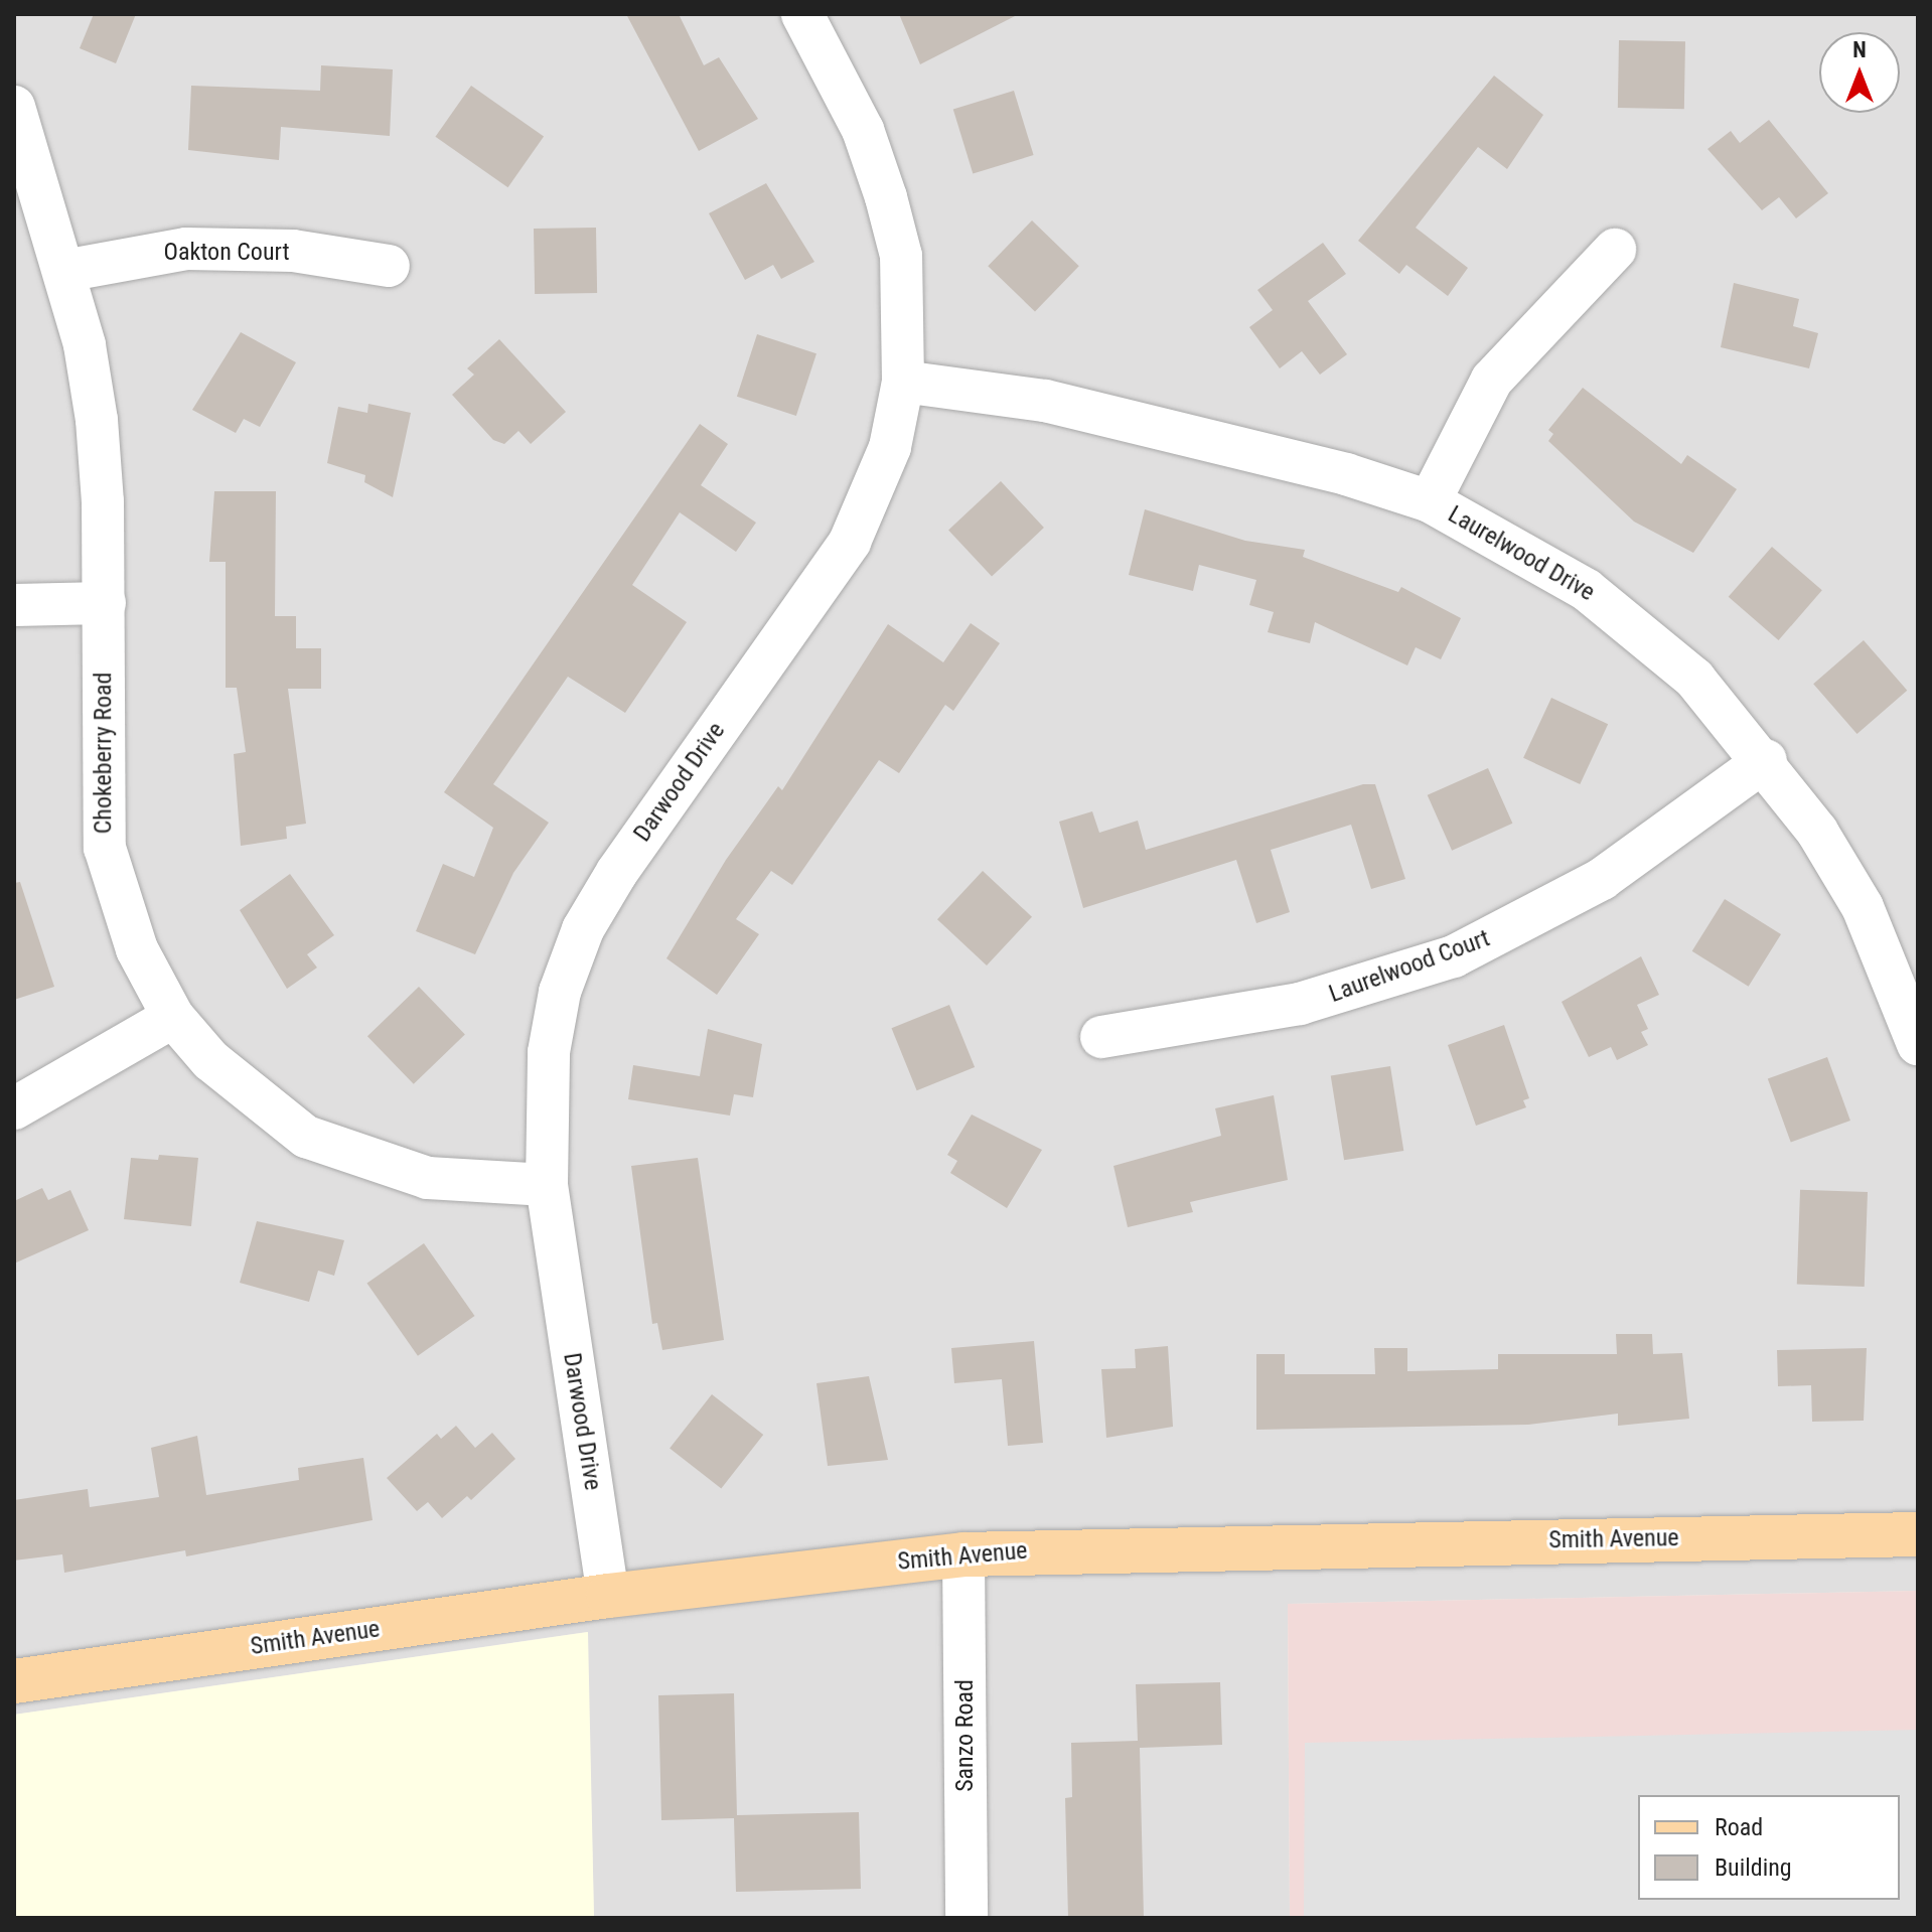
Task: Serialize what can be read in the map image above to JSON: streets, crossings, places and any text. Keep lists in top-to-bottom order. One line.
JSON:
{"streets":{"main road":["Smith Avenue"],"street":["Oakton Court","Laurelwood Drive","Chokeberry Road","Darwood Drive","Laurelwood Court","Sanzo Road"]},"crossings":[["Oakton Court","Chokeberry Road"],["Laurelwood Drive","Darwood Drive"],["Laurelwood Drive","Laurelwood Court"],["Chokeberry Road","Darwood Drive"],["Darwood Drive","Smith Avenue"],["Smith Avenue","Sanzo Road"]],"legend":["Road","Building"],"north":"top"}
